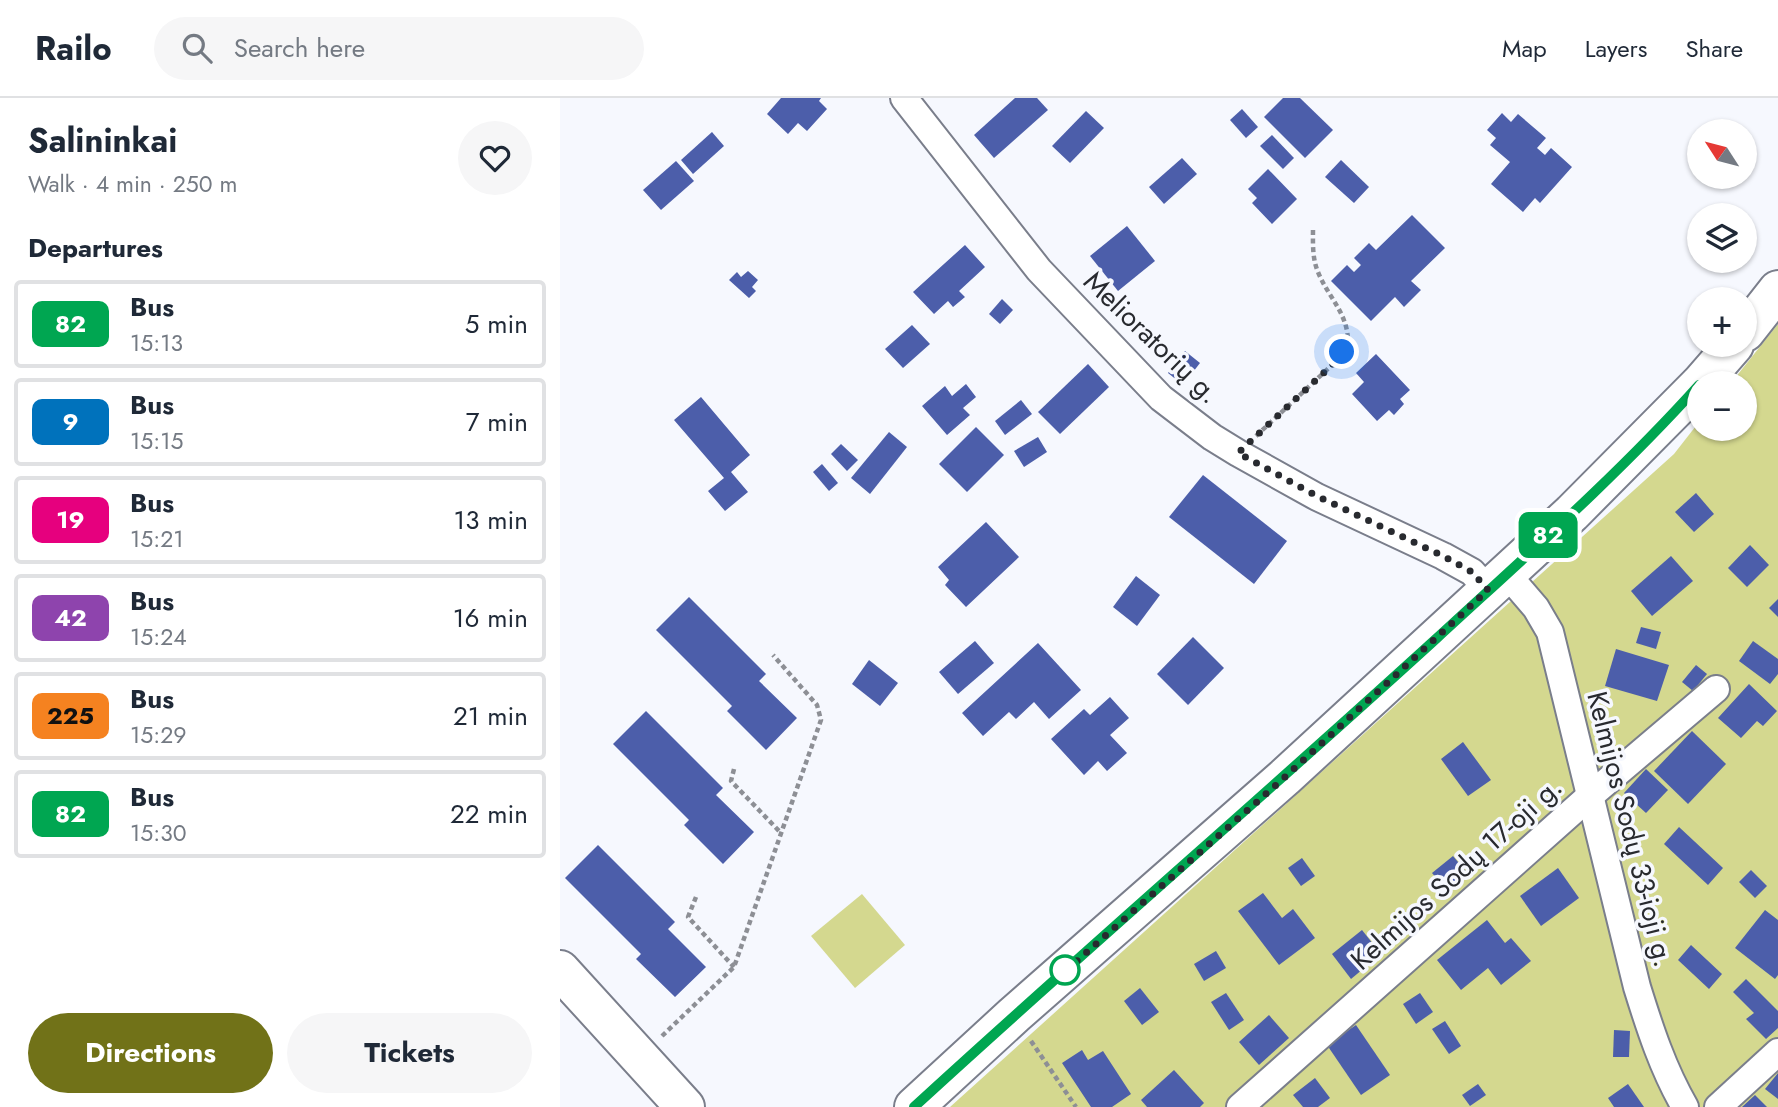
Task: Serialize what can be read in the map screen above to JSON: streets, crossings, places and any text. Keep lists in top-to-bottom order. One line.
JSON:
{"streets":{"street":["Melioratorių g.","Kelmijos Sodų 33-ioji g.","Kelmijos Sodų 17-oji g."]},"crossings":[["Melioratorių g.","Kelmijos Sodų 33-ioji g."],["Kelmijos Sodų 33-ioji g.","Kelmijos Sodų 17-oji g."]],"lines":["bus line 82"],"north":"top left","page":{"header":"Railo","search":"Search here","nav":["Map","Layers","Share"],"heading":[["Salininkai","Walk · 4 min · 250 m"],"Departures"],"on_map":"82","map_buttons":["+","−"],"list":[{"mark":"82","name":"Bus","note":"15:13","value":"5 min"},{"mark":"9","name":"Bus","note":"15:15","value":"7 min"},{"mark":"19","name":"Bus","note":"15:21","value":"13 min"},{"mark":"42","name":"Bus","note":"15:24","value":"16 min"},{"mark":"225","name":"Bus","note":"15:29","value":"21 min"},{"mark":"82","name":"Bus","note":"15:30","value":"22 min"}],"buttons":["Directions","Tickets"]}}
